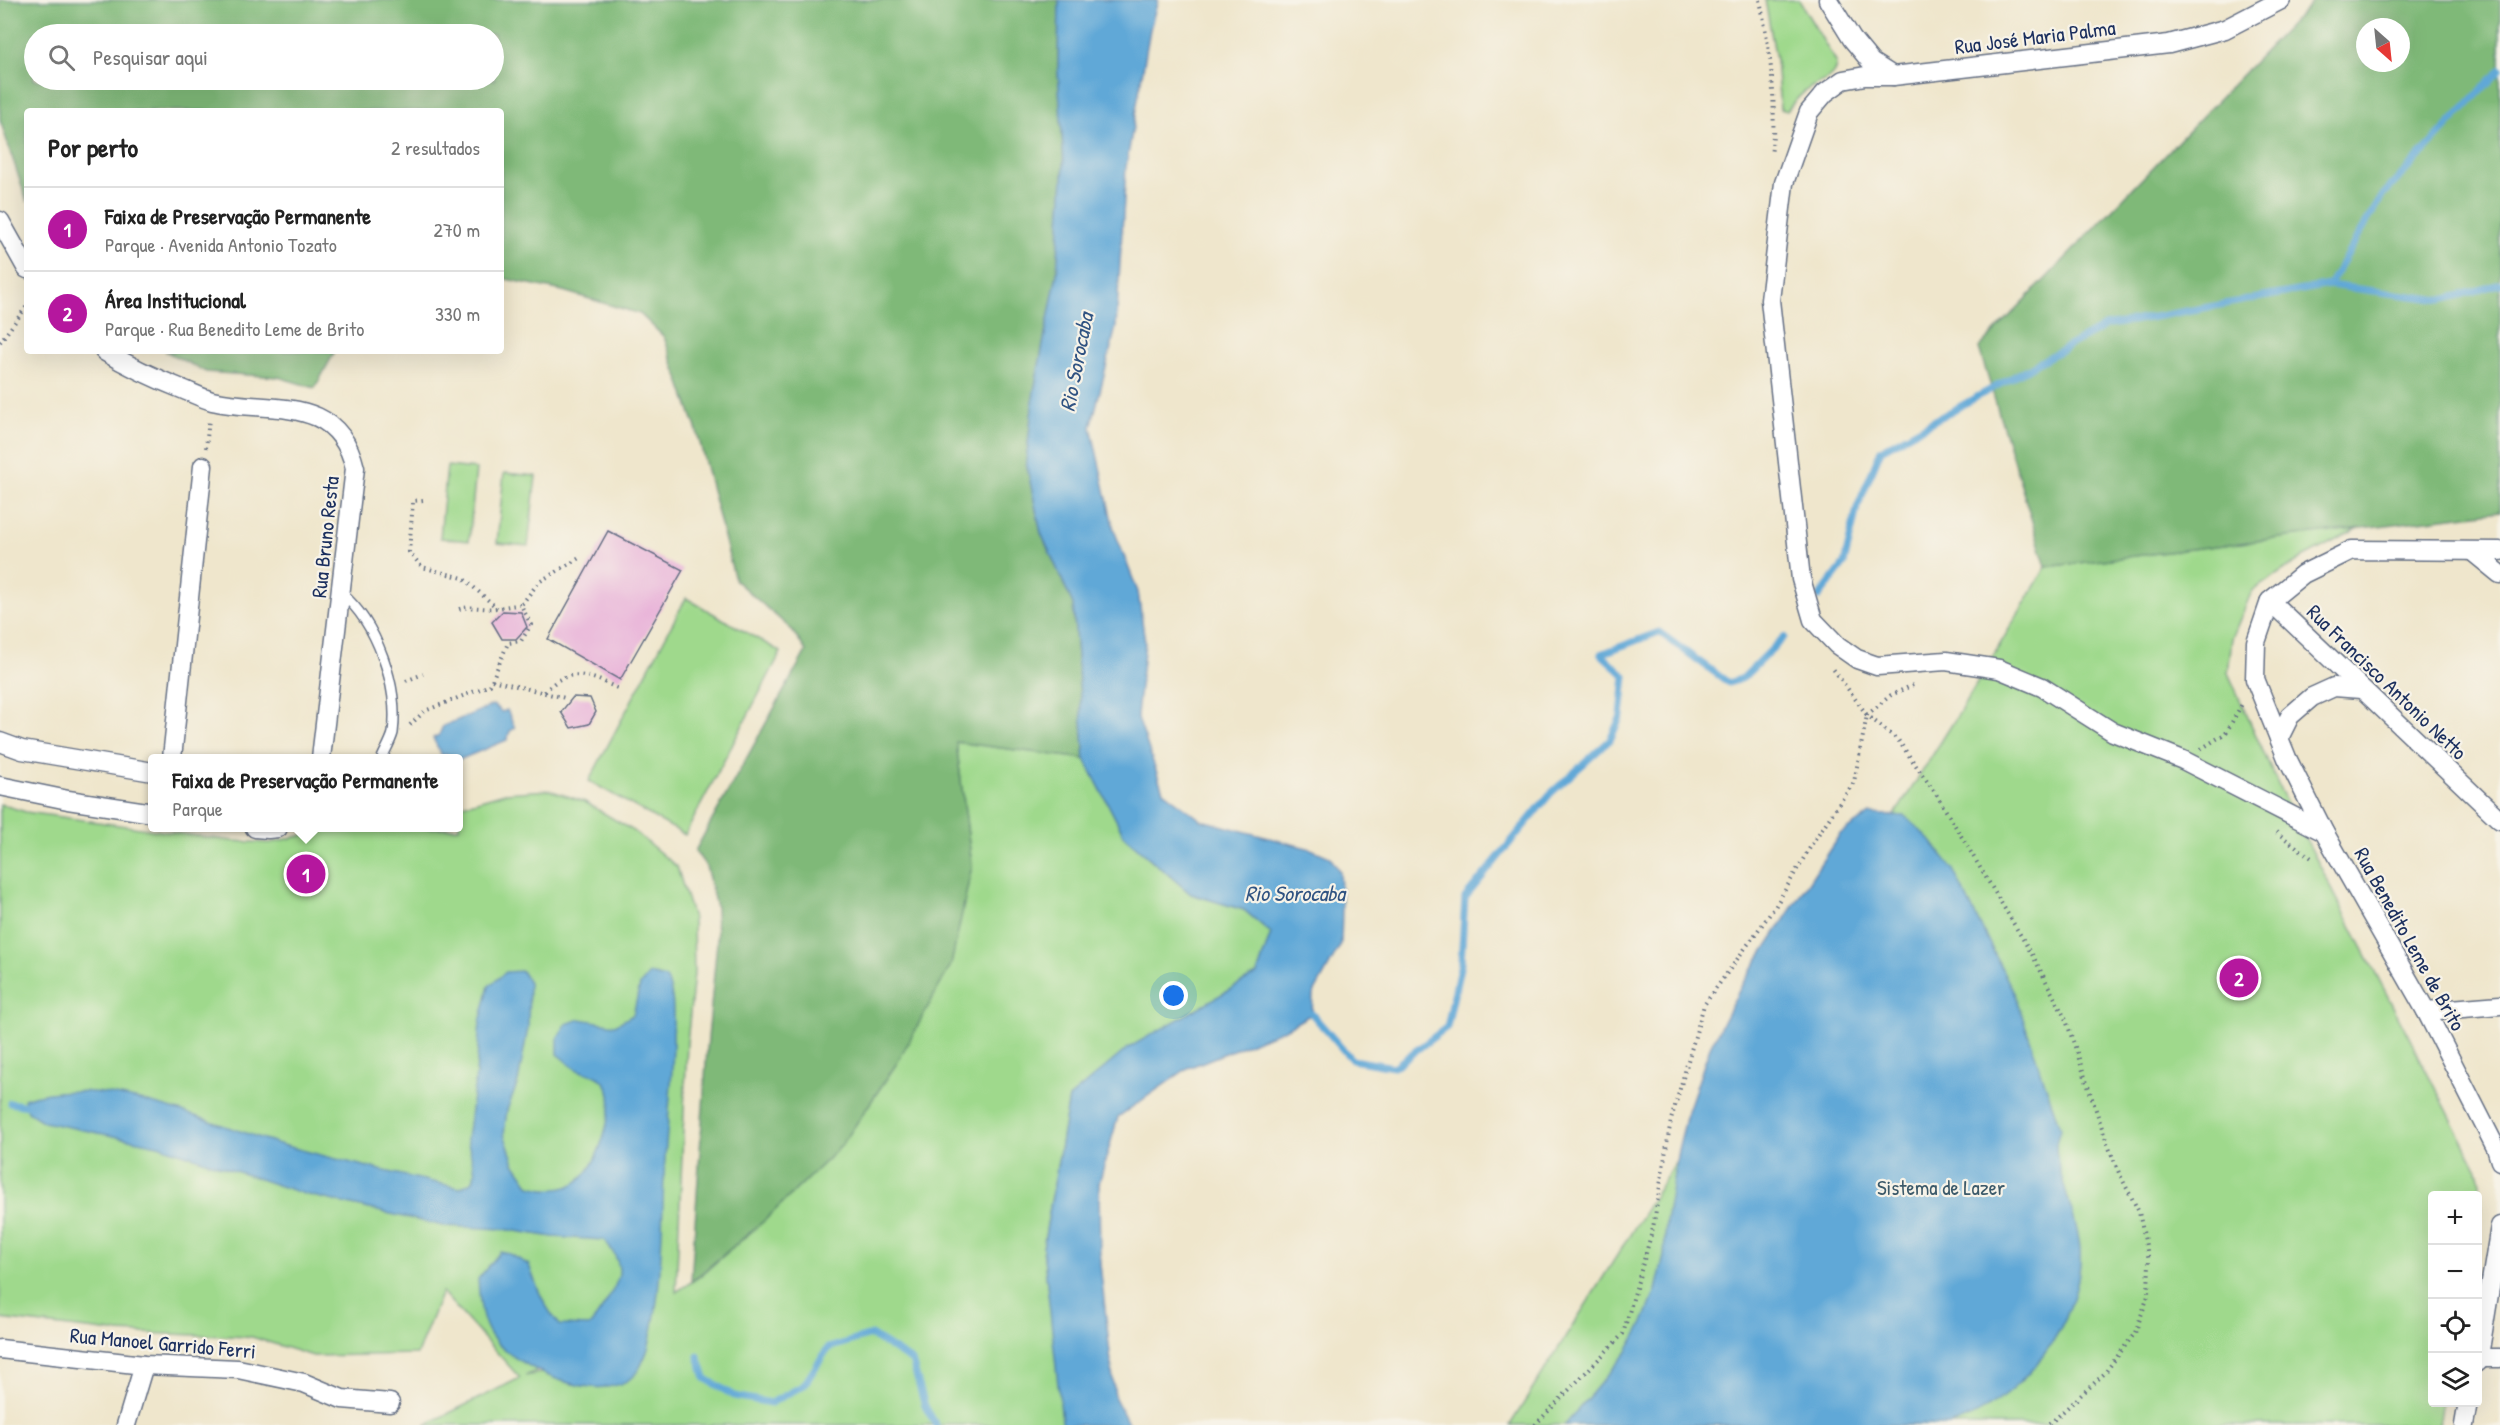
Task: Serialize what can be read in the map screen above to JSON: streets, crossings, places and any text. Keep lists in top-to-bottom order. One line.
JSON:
{"streets":{"street":["Rua José Maria Palma","Rua Bruno Resta","Rua Francisco Antonio Netto","Rua Benedito Leme de Brito","Rua Manoel Garrido Ferri"]},"crossings":[["Rua José Maria Palma","Rua Benedito Leme de Brito"],["Rua Francisco Antonio Netto","Rua Benedito Leme de Brito"]],"water":["Rio Sorocaba"],"parks":["Sistema de Lazer"],"north":"bottom right","page":{"search":"Pesquisar aqui","heading":["Por perto","2 resultados"],"list":[{"mark":"1","name":"Faixa de Preservação Permanente","note":"Parque · Avenida Antonio Tozato","value":"270 m"},{"mark":"2","name":"Área Institucional","note":"Parque · Rua Benedito Leme de Brito","value":"330 m"}],"popup":["Faixa de Preservação Permanente","Parque"],"pins":["1","2"],"map_buttons":["+","−"]}}
